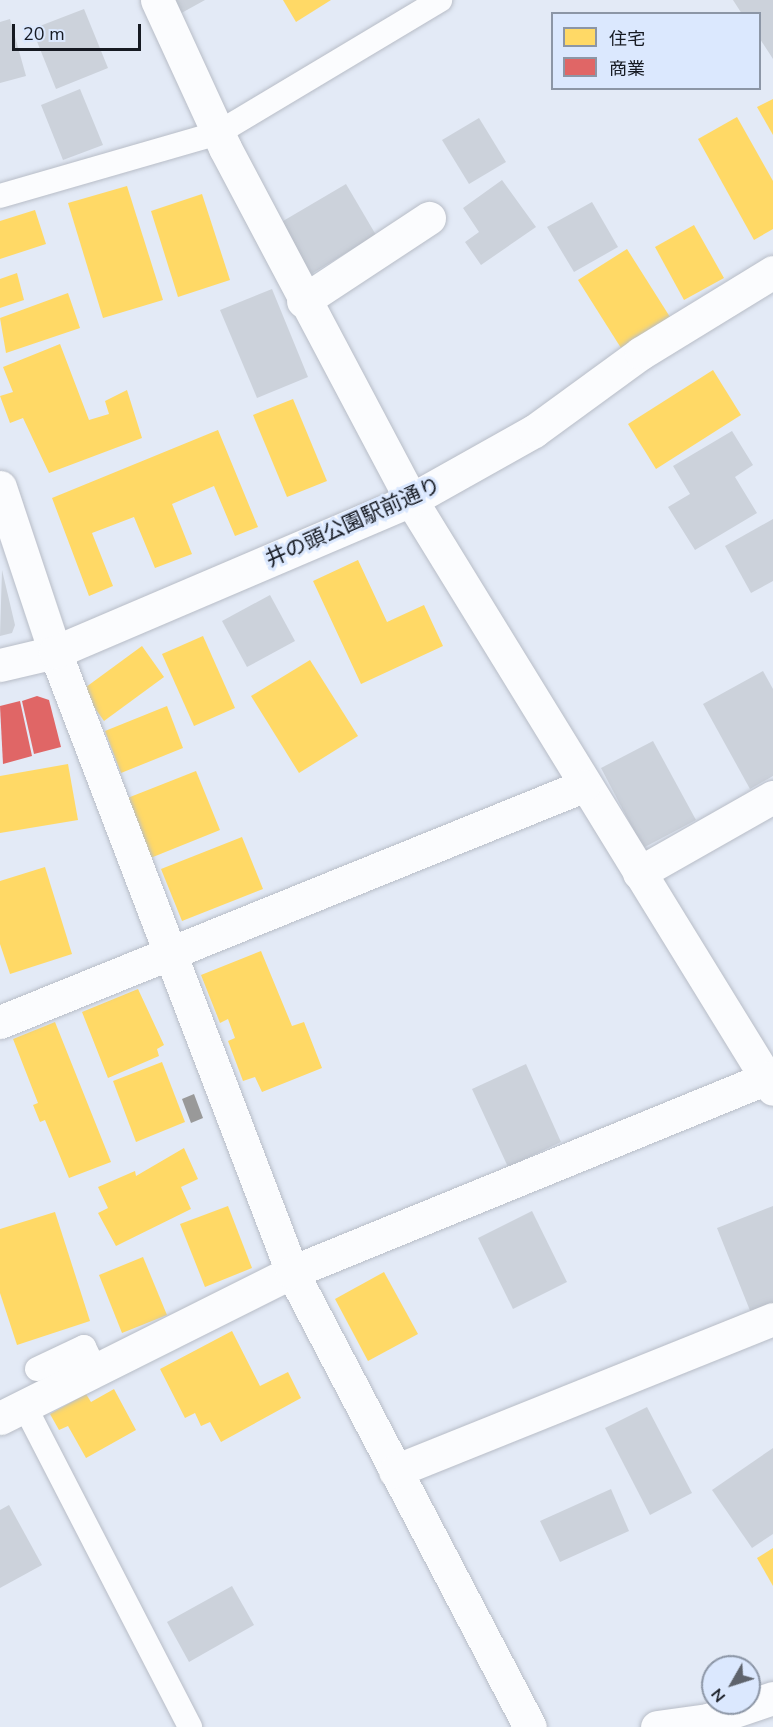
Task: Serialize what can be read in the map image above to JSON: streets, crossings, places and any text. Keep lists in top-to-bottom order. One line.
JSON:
{"streets":{"street":["井の頭公園駅前通り"]},"legend":["住宅","商業"],"scale_bar":"20 m","north":"bottom left"}
